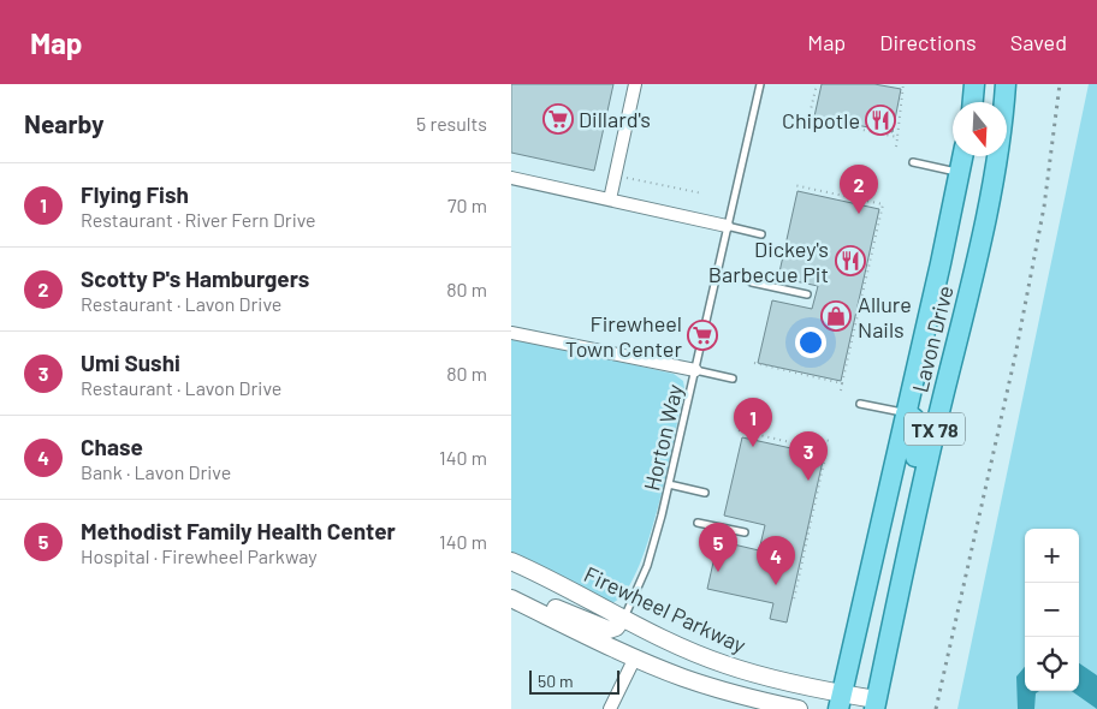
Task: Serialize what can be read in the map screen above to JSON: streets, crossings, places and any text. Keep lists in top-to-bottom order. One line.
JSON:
{"streets":{"main road":["Lavon Drive","TX 78","Firewheel Parkway"],"lane":["Horton Way"]},"crossings":[["Lavon Drive","Firewheel Parkway"],["Horton Way","Firewheel Parkway"]],"places":{"supermarket":["Dillard's","Firewheel Town Center"],"restaurant":["Chipotle","Dickey's Barbecue Pit"],"shop":["Allure Nails"]},"scale_bar":"50 m","north":"bottom","page":{"header":"Map","nav":["Map","Directions","Saved"],"heading":["Nearby","5 results"],"list":[{"mark":"1","name":"Flying Fish","note":"Restaurant · River Fern Drive","value":"70 m"},{"mark":"2","name":"Scotty P's Hamburgers","note":"Restaurant · Lavon Drive","value":"80 m"},{"mark":"3","name":"Umi Sushi","note":"Restaurant · Lavon Drive","value":"80 m"},{"mark":"4","name":"Chase","note":"Bank · Lavon Drive","value":"140 m"},{"mark":"5","name":"Methodist Family Health Center","note":"Hospital · Firewheel Parkway","value":"140 m"}],"pins":["2","1","3","5","4"],"map_buttons":["+","−"],"scale":"50 m"}}
